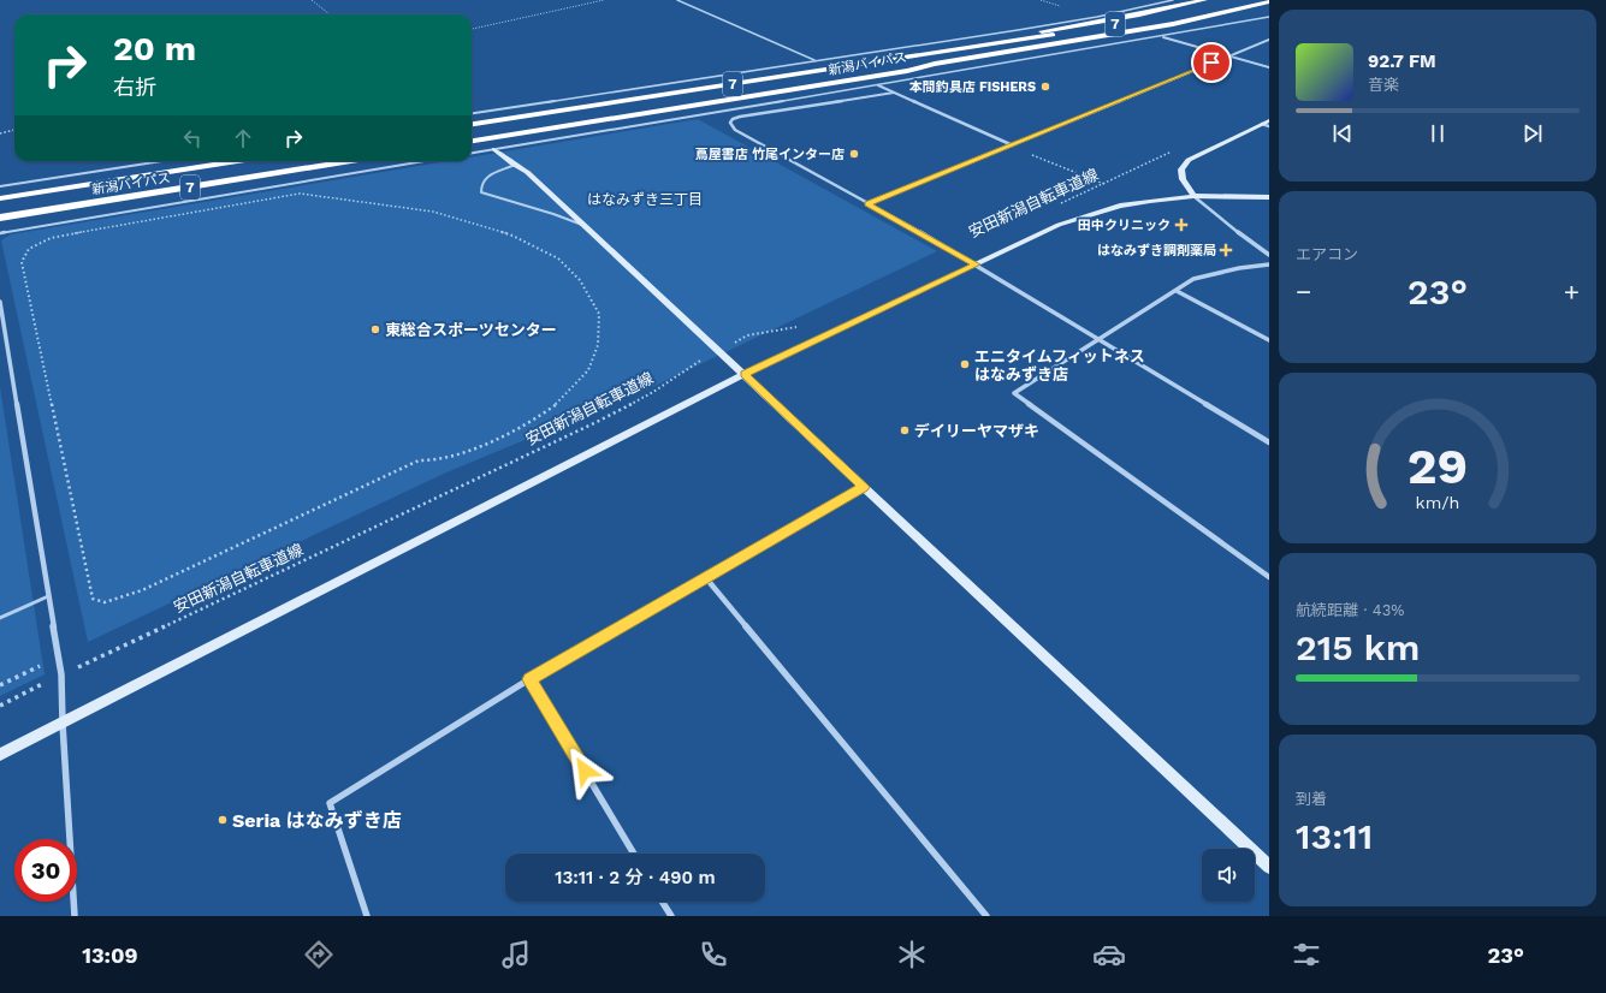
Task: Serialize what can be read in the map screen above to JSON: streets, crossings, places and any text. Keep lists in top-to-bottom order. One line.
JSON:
{"streets":{"highway":["7","新潟バイパス"],"path":["安田新潟自転車道線"]},"districts":["はなみずき三丁目"],"places":{"other":["本間釣具店 FISHERS","蔦屋書店 竹尾インター店","東総合スポーツセンター","エニタイムフィットネス はなみずき店","デイリーヤマザキ","Seria はなみずき店"],"health":["田中クリニック","はなみずき調剤薬局"]},"page":{"turn":["20 m","右折"],"song":["92.7 FM","音楽"],"tile":["エアコン",["航続距離 · 43%","215 km"],["到着","13:11"]],"heat":["−","23°","+"],"limit":"30","trip":"13:11 · 2 分 · 490 m","tabs":["13:09","23°"],"gauge":["29","km/h"]}}
